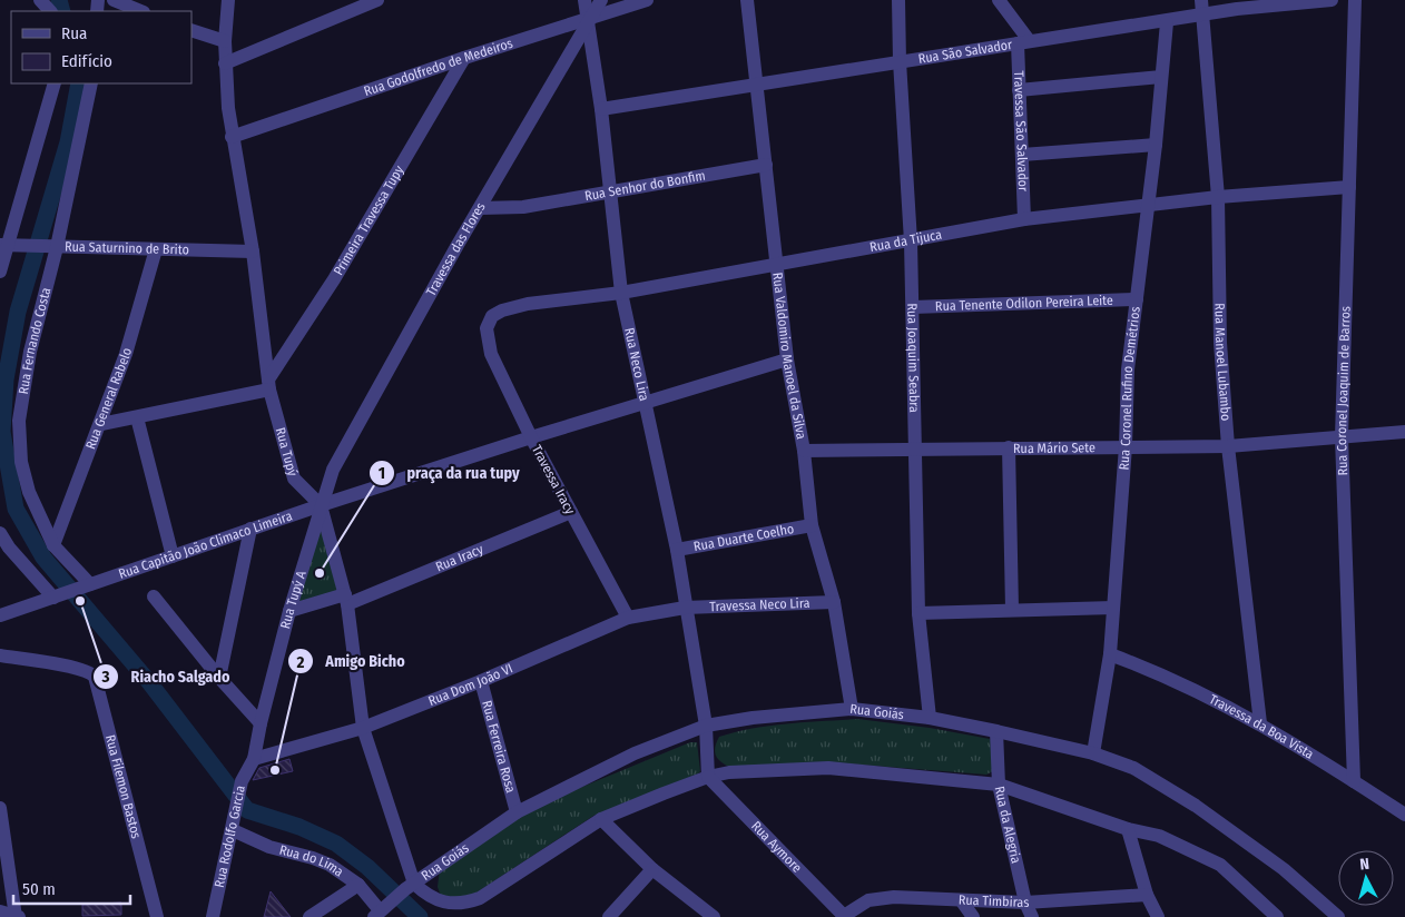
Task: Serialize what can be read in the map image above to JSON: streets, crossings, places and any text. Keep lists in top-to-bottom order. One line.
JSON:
{"streets":{"street":["Rua São Salvador","Rua Godolfredo de Medeiros","Travessa São Salvador","Rua Senhor do Bonfim","Primeira Travessa Tupy","Rua da Tijuca","Rua Saturnino de Brito","Travessa das Flores","Rua Tenente Odilon Pereira Leite","Rua Fernando Costa","Rua Valdomiro Manoel da Silva","Rua Joaquim Seabra","Rua Manoel Lubambo","Rua Neco Lira","Rua Coronel Rufino Demétrios","Rua Coronel Joaquim de Barros","Rua General Rabelo","Rua Mário Sete","Rua Tupý","Travessa Iracy","Rua Duarte Coelho","Rua Capitão João Climaco Limeira","Rua Iracy","Rua Tupý A","Travessa Neco Lira","Rua Dom João VI","Rua Goiás","Travessa da Boa Vista","Rua Ferreira Rosa","Rua Filemon Bastos","Rua da Alegria","Rua Rodolfo Garcia","Rua Aymore","Rua do Lima","Rua Timbiras"]},"crossings":[["Rua São Salvador","Travessa São Salvador"],["Rua São Salvador","Rua Valdomiro Manoel da Silva"],["Rua São Salvador","Rua Joaquim Seabra"],["Rua São Salvador","Rua Manoel Lubambo"],["Rua São Salvador","Rua Neco Lira"],["Rua São Salvador","Rua Coronel Rufino Demétrios"],["Rua Godolfredo de Medeiros","Primeira Travessa Tupy"],["Rua Godolfredo de Medeiros","Travessa das Flores"],["Rua Godolfredo de Medeiros","Rua Neco Lira"],["Rua Godolfredo de Medeiros","Rua Tupý"],["Travessa São Salvador","Rua da Tijuca"],["Rua Senhor do Bonfim","Travessa das Flores"],["Rua Senhor do Bonfim","Rua Valdomiro Manoel da Silva"],["Rua Senhor do Bonfim","Rua Neco Lira"],["Primeira Travessa Tupy","Rua Tupý"],["Rua da Tijuca","Rua Valdomiro Manoel da Silva"],["Rua da Tijuca","Rua Joaquim Seabra"],["Rua da Tijuca","Rua Manoel Lubambo"],["Rua da Tijuca","Rua Neco Lira"],["Rua da Tijuca","Rua Coronel Rufino Demétrios"],["Rua da Tijuca","Rua Coronel Joaquim de Barros"],["Rua da Tijuca","Travessa Iracy"],["Rua Saturnino de Brito","Rua Fernando Costa"],["Rua Saturnino de Brito","Rua General Rabelo"],["Rua Saturnino de Brito","Rua Tupý"],["Travessa das Flores","Rua Neco Lira"],["Travessa das Flores","Rua Tupý"],["Travessa das Flores","Rua Capitão João Climaco Limeira"],["Travessa das Flores","Rua Tupý A"],["Rua Tenente Odilon Pereira Leite","Rua Joaquim Seabra"],["Rua Tenente Odilon Pereira Leite","Rua Coronel Rufino Demétrios"],["Rua Fernando Costa","Rua General Rabelo"],["Rua Fernando Costa","Rua Capitão João Climaco Limeira"],["Rua Valdomiro Manoel da Silva","Rua Mário Sete"],["Rua Valdomiro Manoel da Silva","Rua Duarte Coelho"],["Rua Valdomiro Manoel da Silva","Rua Capitão João Climaco Limeira"],["Rua Valdomiro Manoel da Silva","Travessa Neco Lira"],["Rua Valdomiro Manoel da Silva","Rua Goiás"],["Rua Joaquim Seabra","Rua Mário Sete"],["Rua Joaquim Seabra","Rua Goiás"],["Rua Manoel Lubambo","Rua Mário Sete"],["Rua Manoel Lubambo","Travessa da Boa Vista"],["Rua Neco Lira","Rua Duarte Coelho"],["Rua Neco Lira","Rua Capitão João Climaco Limeira"],["Rua Neco Lira","Travessa Neco Lira"],["Rua Neco Lira","Rua Dom João VI"],["Rua Neco Lira","Rua Goiás"],["Rua Neco Lira","Rua Aymore"],["Rua Coronel Rufino Demétrios","Rua Mário Sete"],["Rua Coronel Rufino Demétrios","Rua Goiás"],["Rua Coronel Rufino Demétrios","Travessa da Boa Vista"],["Rua Coronel Joaquim de Barros","Rua Mário Sete"],["Rua Coronel Joaquim de Barros","Travessa da Boa Vista"],["Rua Tupý","Rua Capitão João Climaco Limeira"],["Rua Tupý","Rua Iracy"],["Rua Tupý","Rua Tupý A"],["Rua Tupý","Rua Dom João VI"],["Rua Tupý","Rua Goiás"],["Travessa Iracy","Rua Capitão João Climaco Limeira"],["Travessa Iracy","Rua Iracy"],["Travessa Iracy","Rua Dom João VI"],["Rua Capitão João Climaco Limeira","Rua Tupý A"],["Rua Iracy","Rua Tupý A"],["Rua Tupý A","Rua Dom João VI"],["Rua Tupý A","Rua Rodolfo Garcia"],["Travessa Neco Lira","Rua Dom João VI"],["Rua Dom João VI","Rua Ferreira Rosa"],["Rua Dom João VI","Rua Rodolfo Garcia"],["Rua Goiás","Rua Ferreira Rosa"],["Rua Goiás","Rua da Alegria"],["Rua Goiás","Rua do Lima"],["Rua da Alegria","Rua Timbiras"],["Rua Rodolfo Garcia","Rua do Lima"],["Rua Aymore","Rua Timbiras"]],"places":["praça da rua tupy","Riacho Salgado","Amigo Bicho"],"legend":["Rua","Edifício"],"scale_bar":"50 m","north":"top"}
